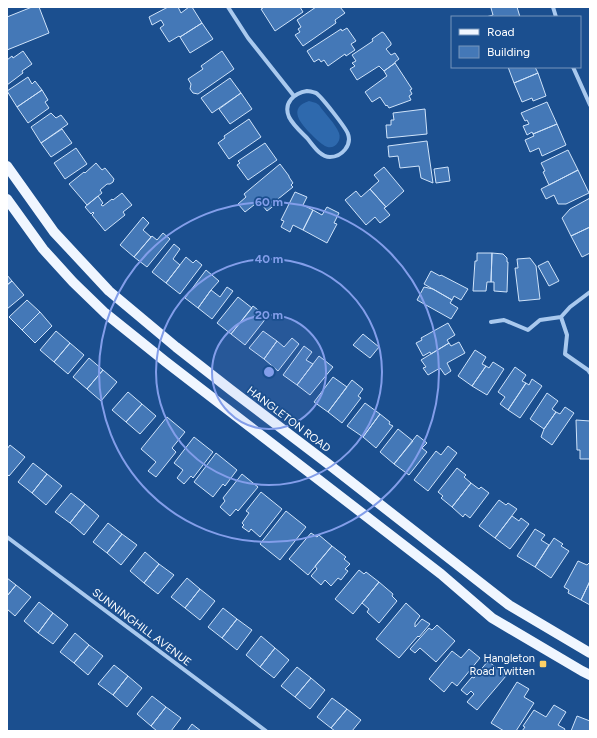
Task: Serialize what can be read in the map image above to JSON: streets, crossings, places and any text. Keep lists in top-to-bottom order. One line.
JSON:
{"streets":{"main road":["HANGLETON ROAD"],"street":["SUNNINGHILL AVENUE"]},"places":{"transit":["Hangleton Road Twitten"]},"legend":["Road","Building"],"rings":["60 m","40 m","20 m"]}
